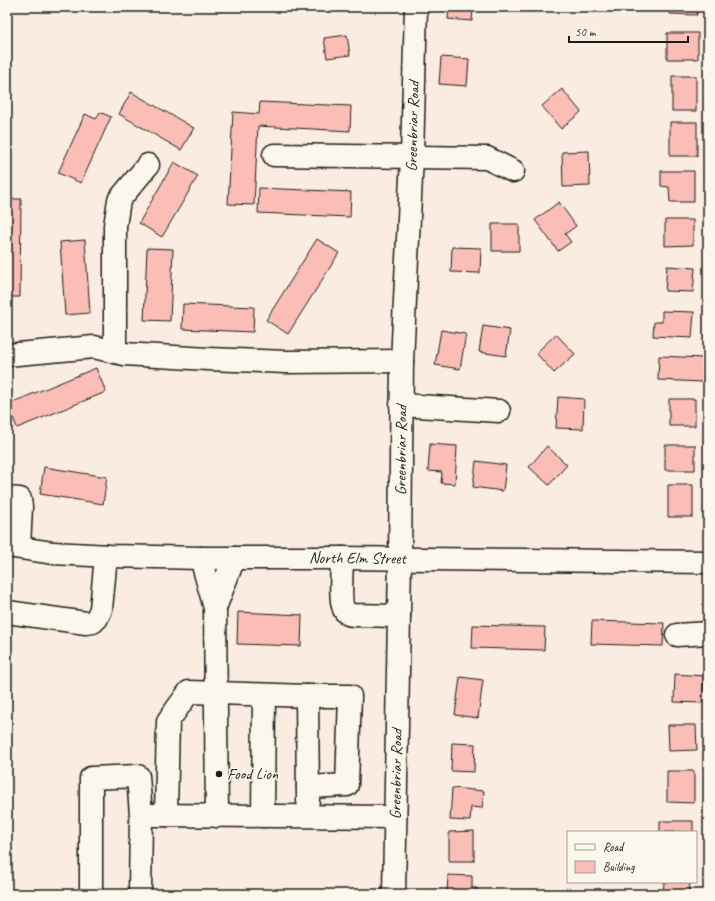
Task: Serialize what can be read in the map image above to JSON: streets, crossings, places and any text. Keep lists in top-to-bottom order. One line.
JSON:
{"streets":{"street":["Greenbriar Road","North Elm Street"]},"crossings":[["Greenbriar Road","North Elm Street"]],"places":["Food Lion"],"legend":["Road","Building"],"scale_bar":"50 m"}
